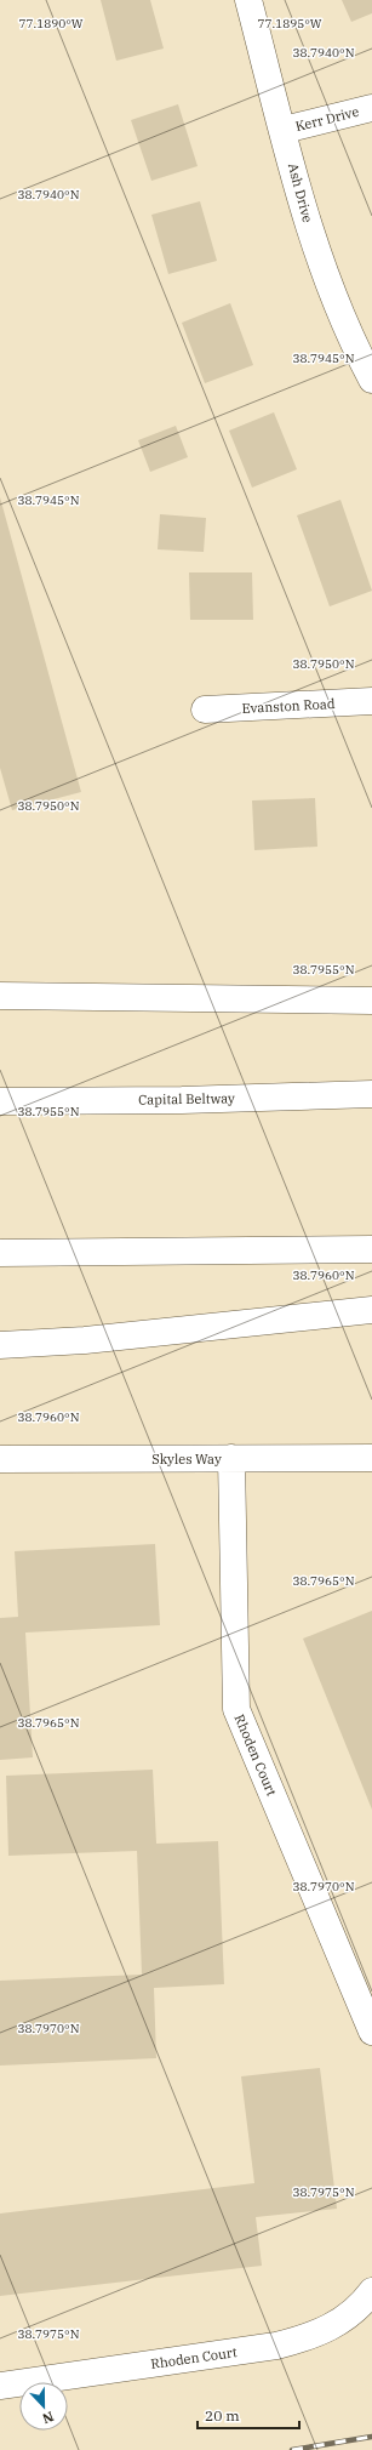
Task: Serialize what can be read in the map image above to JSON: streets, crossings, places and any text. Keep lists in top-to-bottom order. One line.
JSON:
{"streets":{"main road":["Kerr Drive","Ash Drive","Evanston Road","Capital Beltway","Skyles Way","Rhoden Court"]},"crossings":[["Kerr Drive","Ash Drive"],["Skyles Way","Rhoden Court"]],"scale_bar":"20 m","north":"bottom","coordinates":["77.1890°W","77.1895°W","38.7940°N","38.7945°N","38.7950°N","38.7955°N","38.7960°N","38.7965°N","38.7970°N","38.7975°N"]}
